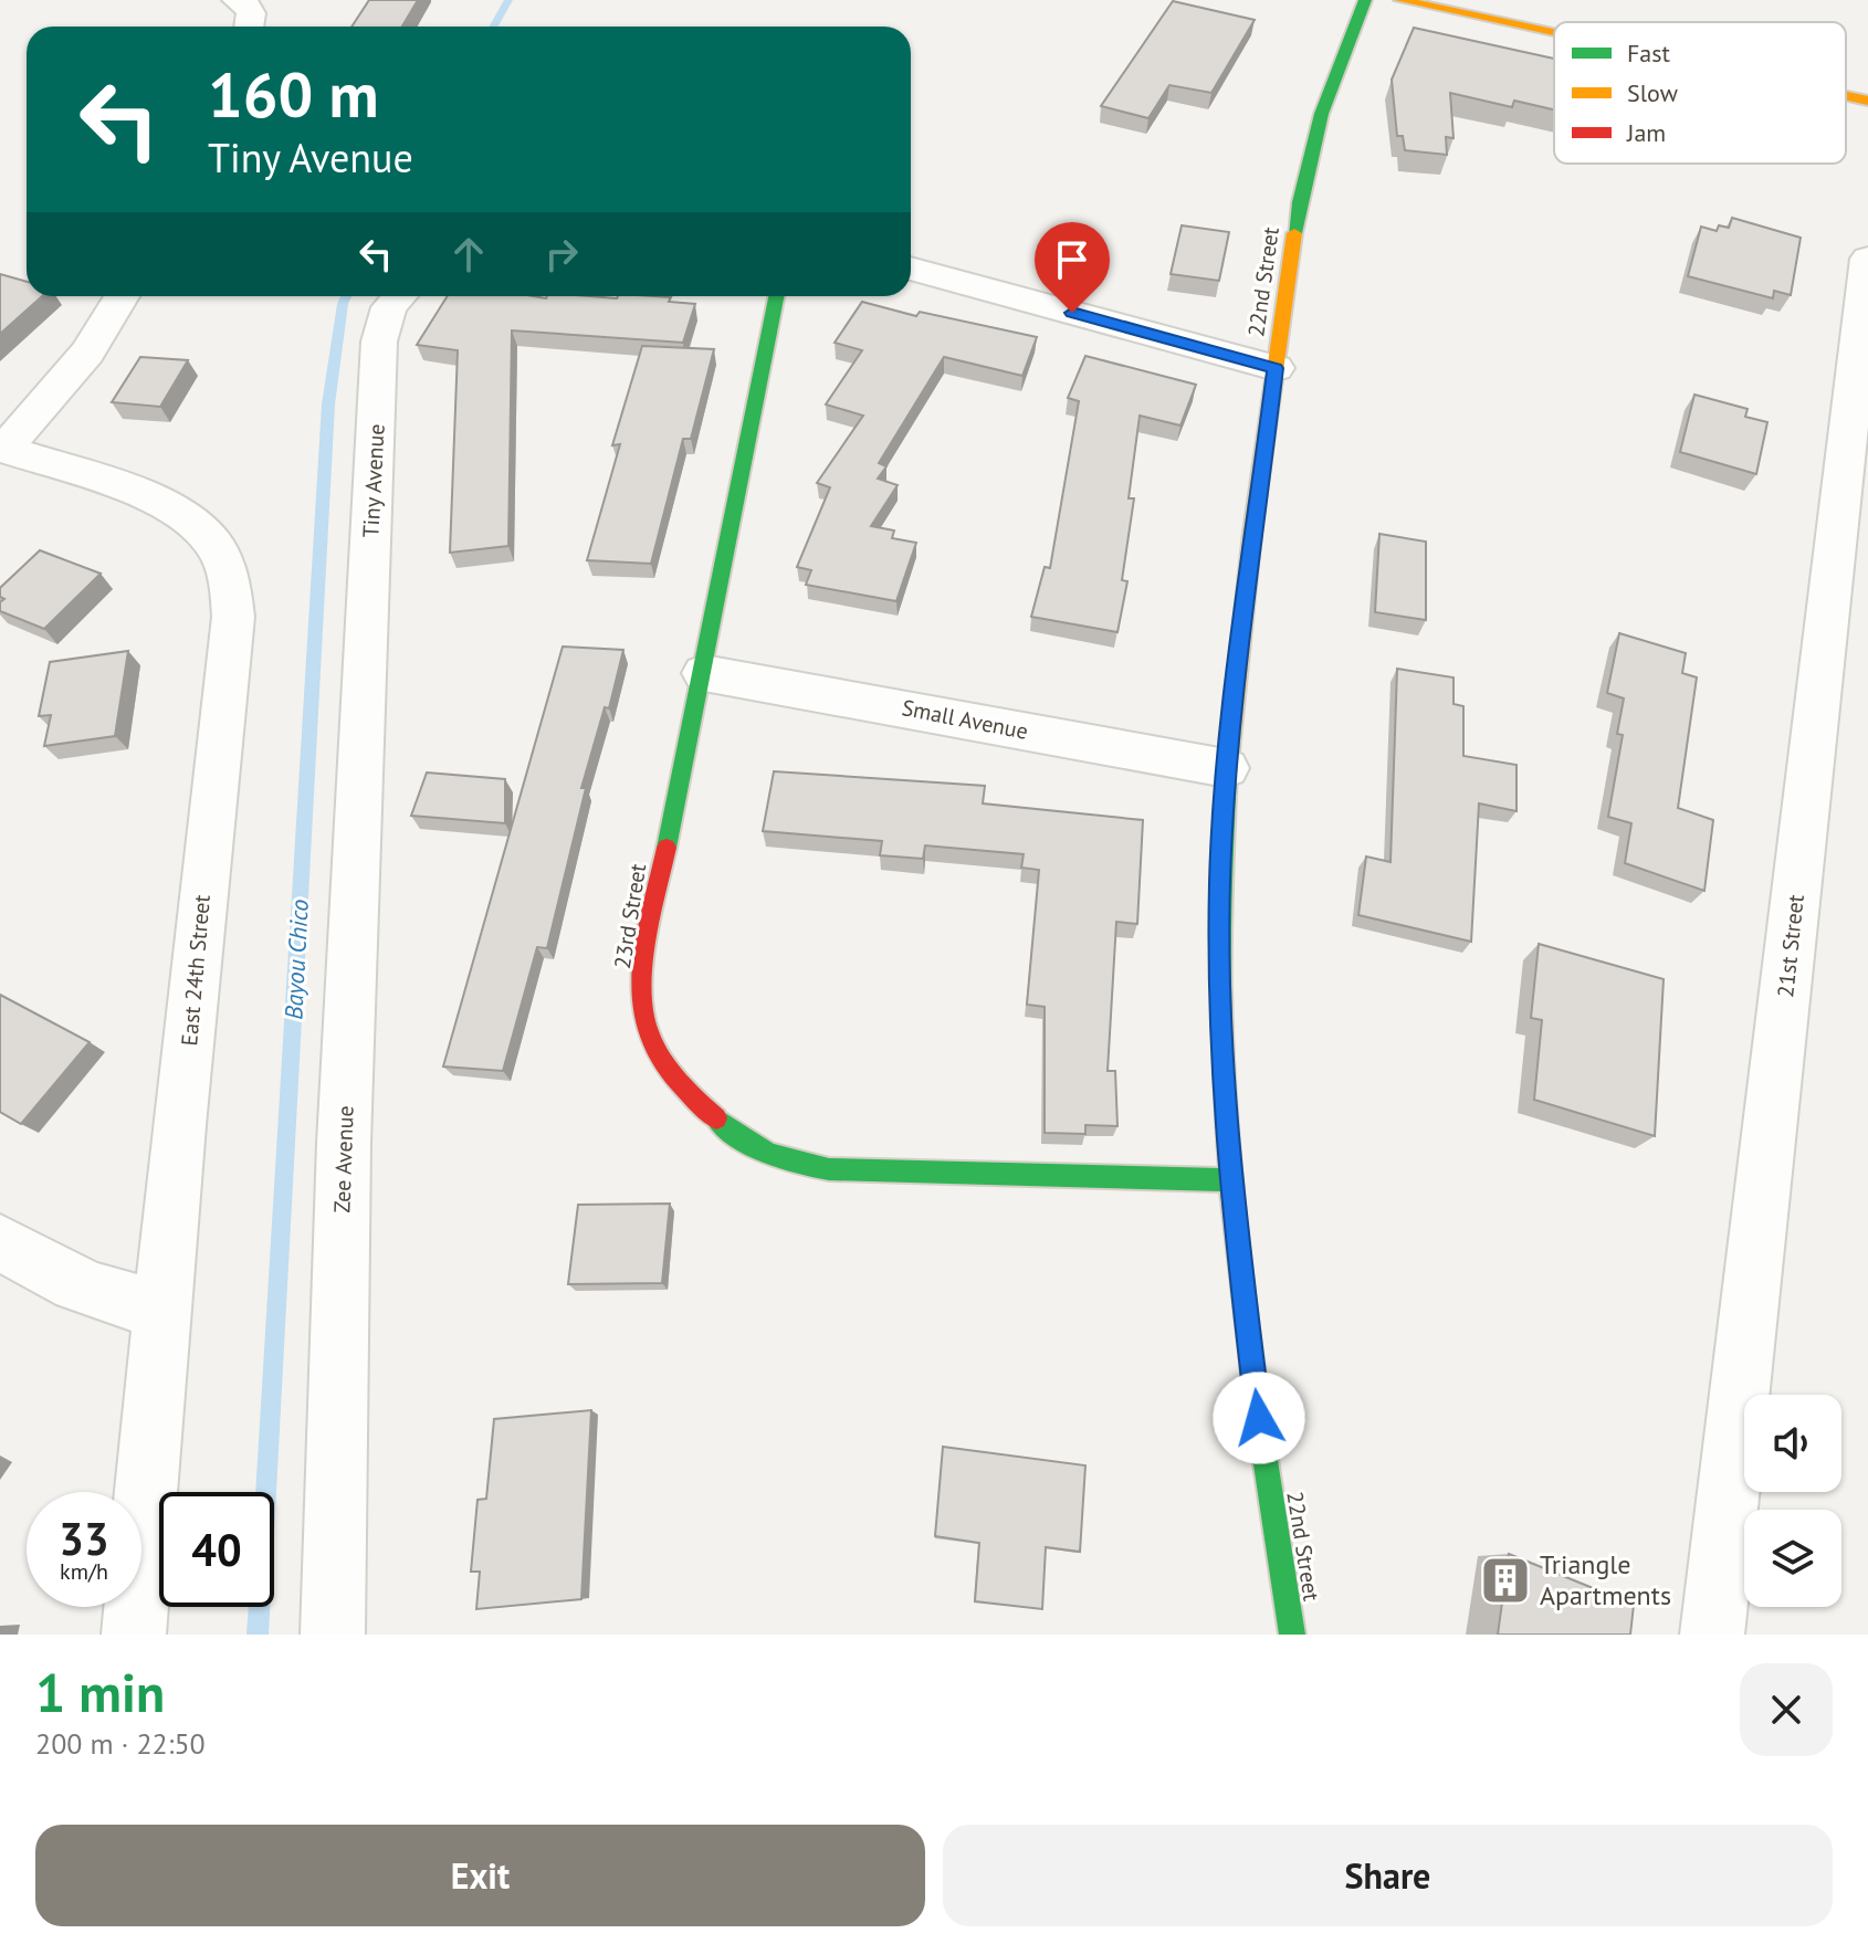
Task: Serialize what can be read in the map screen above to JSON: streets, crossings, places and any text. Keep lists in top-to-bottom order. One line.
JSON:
{"streets":{"street":["22nd Street","Tiny Avenue","Small Avenue","23rd Street","21st Street","East 24th Street","Zee Avenue"]},"crossings":[["22nd Street","Small Avenue"],["22nd Street","23rd Street"],["Tiny Avenue","Zee Avenue"],["Small Avenue","23rd Street"]],"water":["Bayou Chico"],"places":{"building":["Triangle Apartments"]},"legend":["Fast","Slow","Jam"],"page":{"turn":["160 m","Tiny Avenue"],"speed":"33 km/h","limit":"40","heading":["1 min","200 m · 22:50"],"buttons":["Exit","Share"]}}
